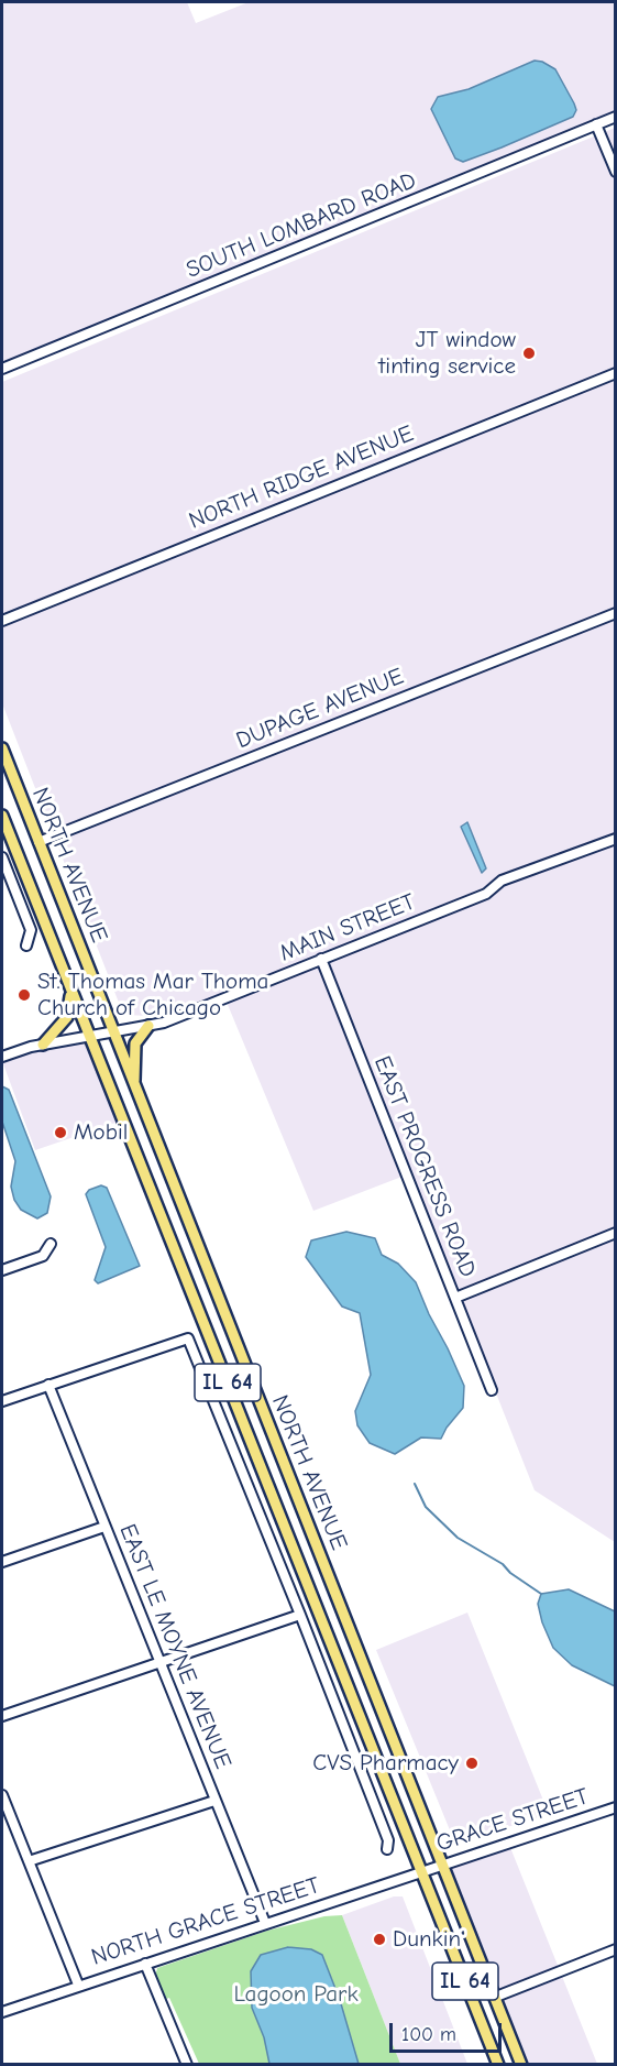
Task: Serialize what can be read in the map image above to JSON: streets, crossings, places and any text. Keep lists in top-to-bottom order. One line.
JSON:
{"streets":{"main road":["NORTH AVENUE","IL 64"],"street":["SOUTH LOMBARD ROAD","NORTH RIDGE AVENUE","DUPAGE AVENUE","MAIN STREET","EAST PROGRESS ROAD","EAST LE MOYNE AVENUE","GRACE STREET","NORTH GRACE STREET"]},"crossings":[["DUPAGE AVENUE","NORTH AVENUE"],["NORTH AVENUE","MAIN STREET"],["NORTH AVENUE","GRACE STREET"],["NORTH AVENUE","NORTH GRACE STREET"],["MAIN STREET","EAST PROGRESS ROAD"],["EAST LE MOYNE AVENUE","NORTH GRACE STREET"],["GRACE STREET","NORTH GRACE STREET"]],"parks":["Lagoon Park"],"places":["JT window tinting service","St. Thomas Mar Thoma Church of Chicago","Mobil","CVS Pharmacy","Dunkin'"],"scale_bar":"100 m"}
